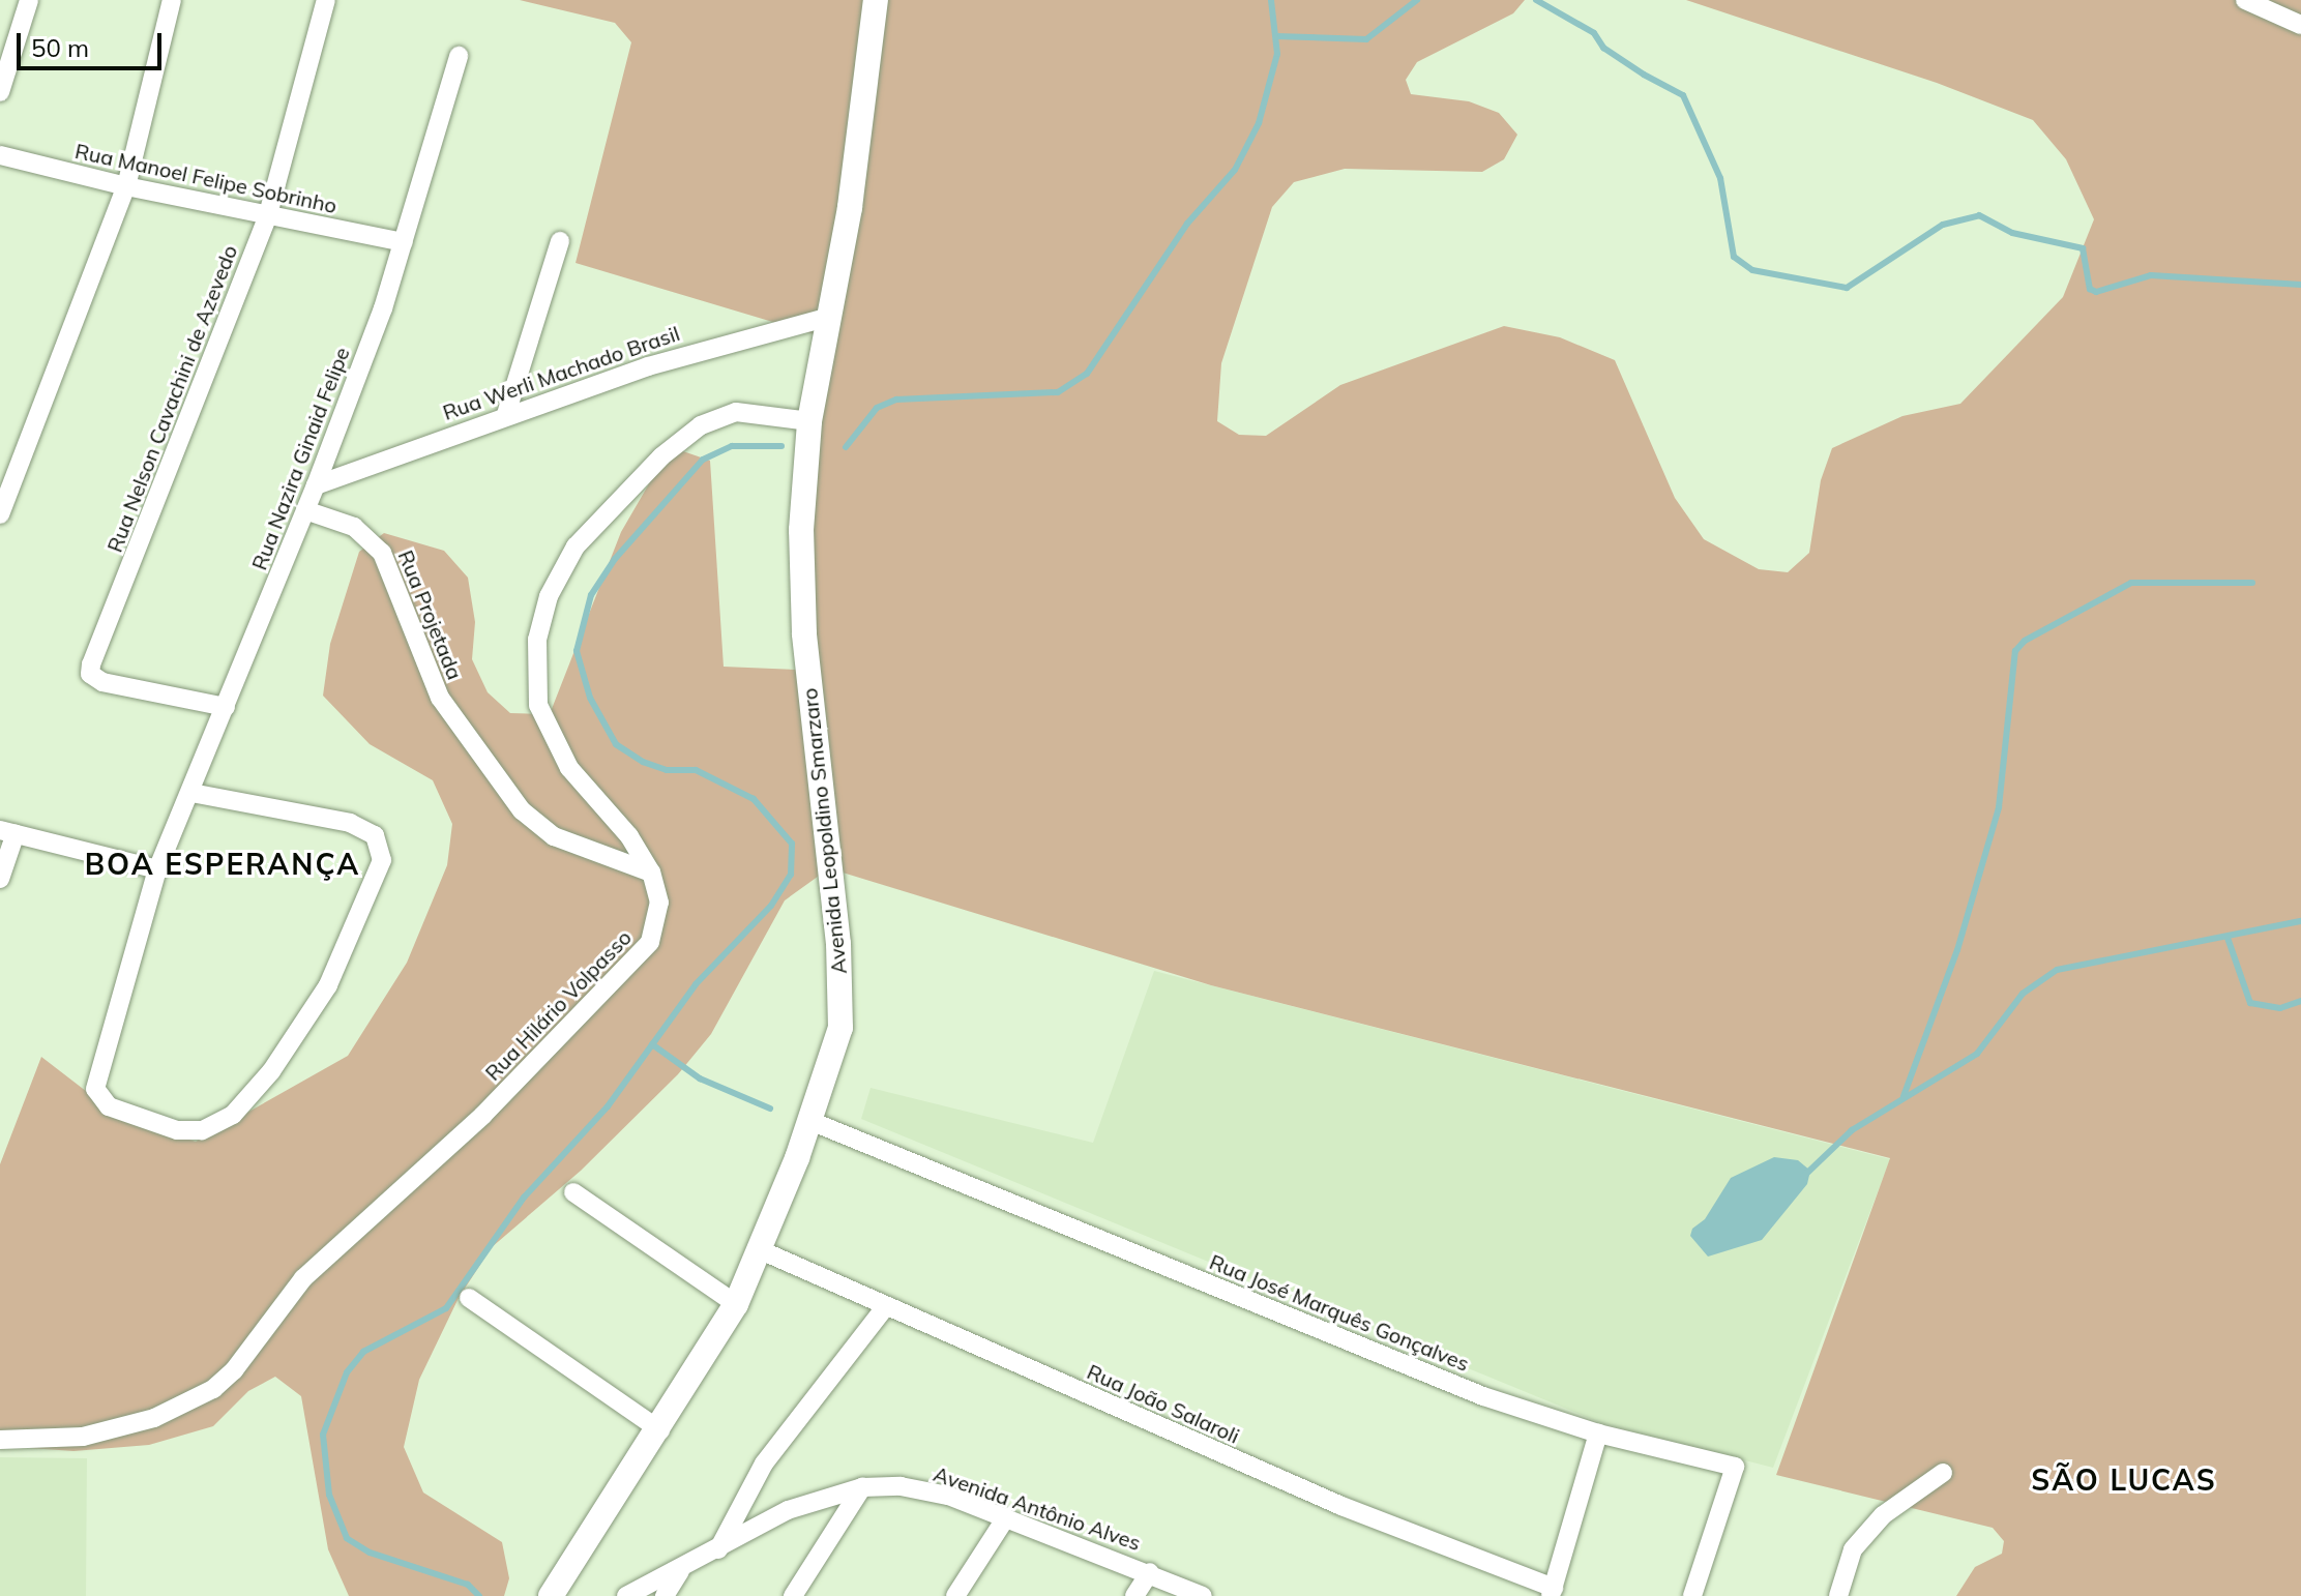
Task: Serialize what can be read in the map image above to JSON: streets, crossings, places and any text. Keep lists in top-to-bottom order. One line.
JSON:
{"streets":{"street":["Rua Manoel Felipe Sobrinho","Rua Werli Machado Brasil","Rua Nelson Cavachini de Azevedo","Rua Nazira Ginaid Felipe","Rua Projetada","Avenida Leopoldino Smarzaro","Rua Hilário Volpasso","Rua José Marquês Gonçalves","Rua João Salaroli","Avenida Antônio Alves"]},"crossings":[["Rua Manoel Felipe Sobrinho","Rua Nelson Cavachini de Azevedo"],["Rua Manoel Felipe Sobrinho","Rua Nazira Ginaid Felipe"],["Rua Werli Machado Brasil","Rua Nazira Ginaid Felipe"],["Rua Werli Machado Brasil","Avenida Leopoldino Smarzaro"],["Rua Nelson Cavachini de Azevedo","Rua Nazira Ginaid Felipe"],["Rua Nazira Ginaid Felipe","Rua Projetada"],["Rua Projetada","Rua Hilário Volpasso"],["Avenida Leopoldino Smarzaro","Rua Hilário Volpasso"],["Avenida Leopoldino Smarzaro","Rua José Marquês Gonçalves"],["Avenida Leopoldino Smarzaro","Rua João Salaroli"]],"districts":["BOA ESPERANÇA","SÃO LUCAS"],"scale_bar":"50 m"}
